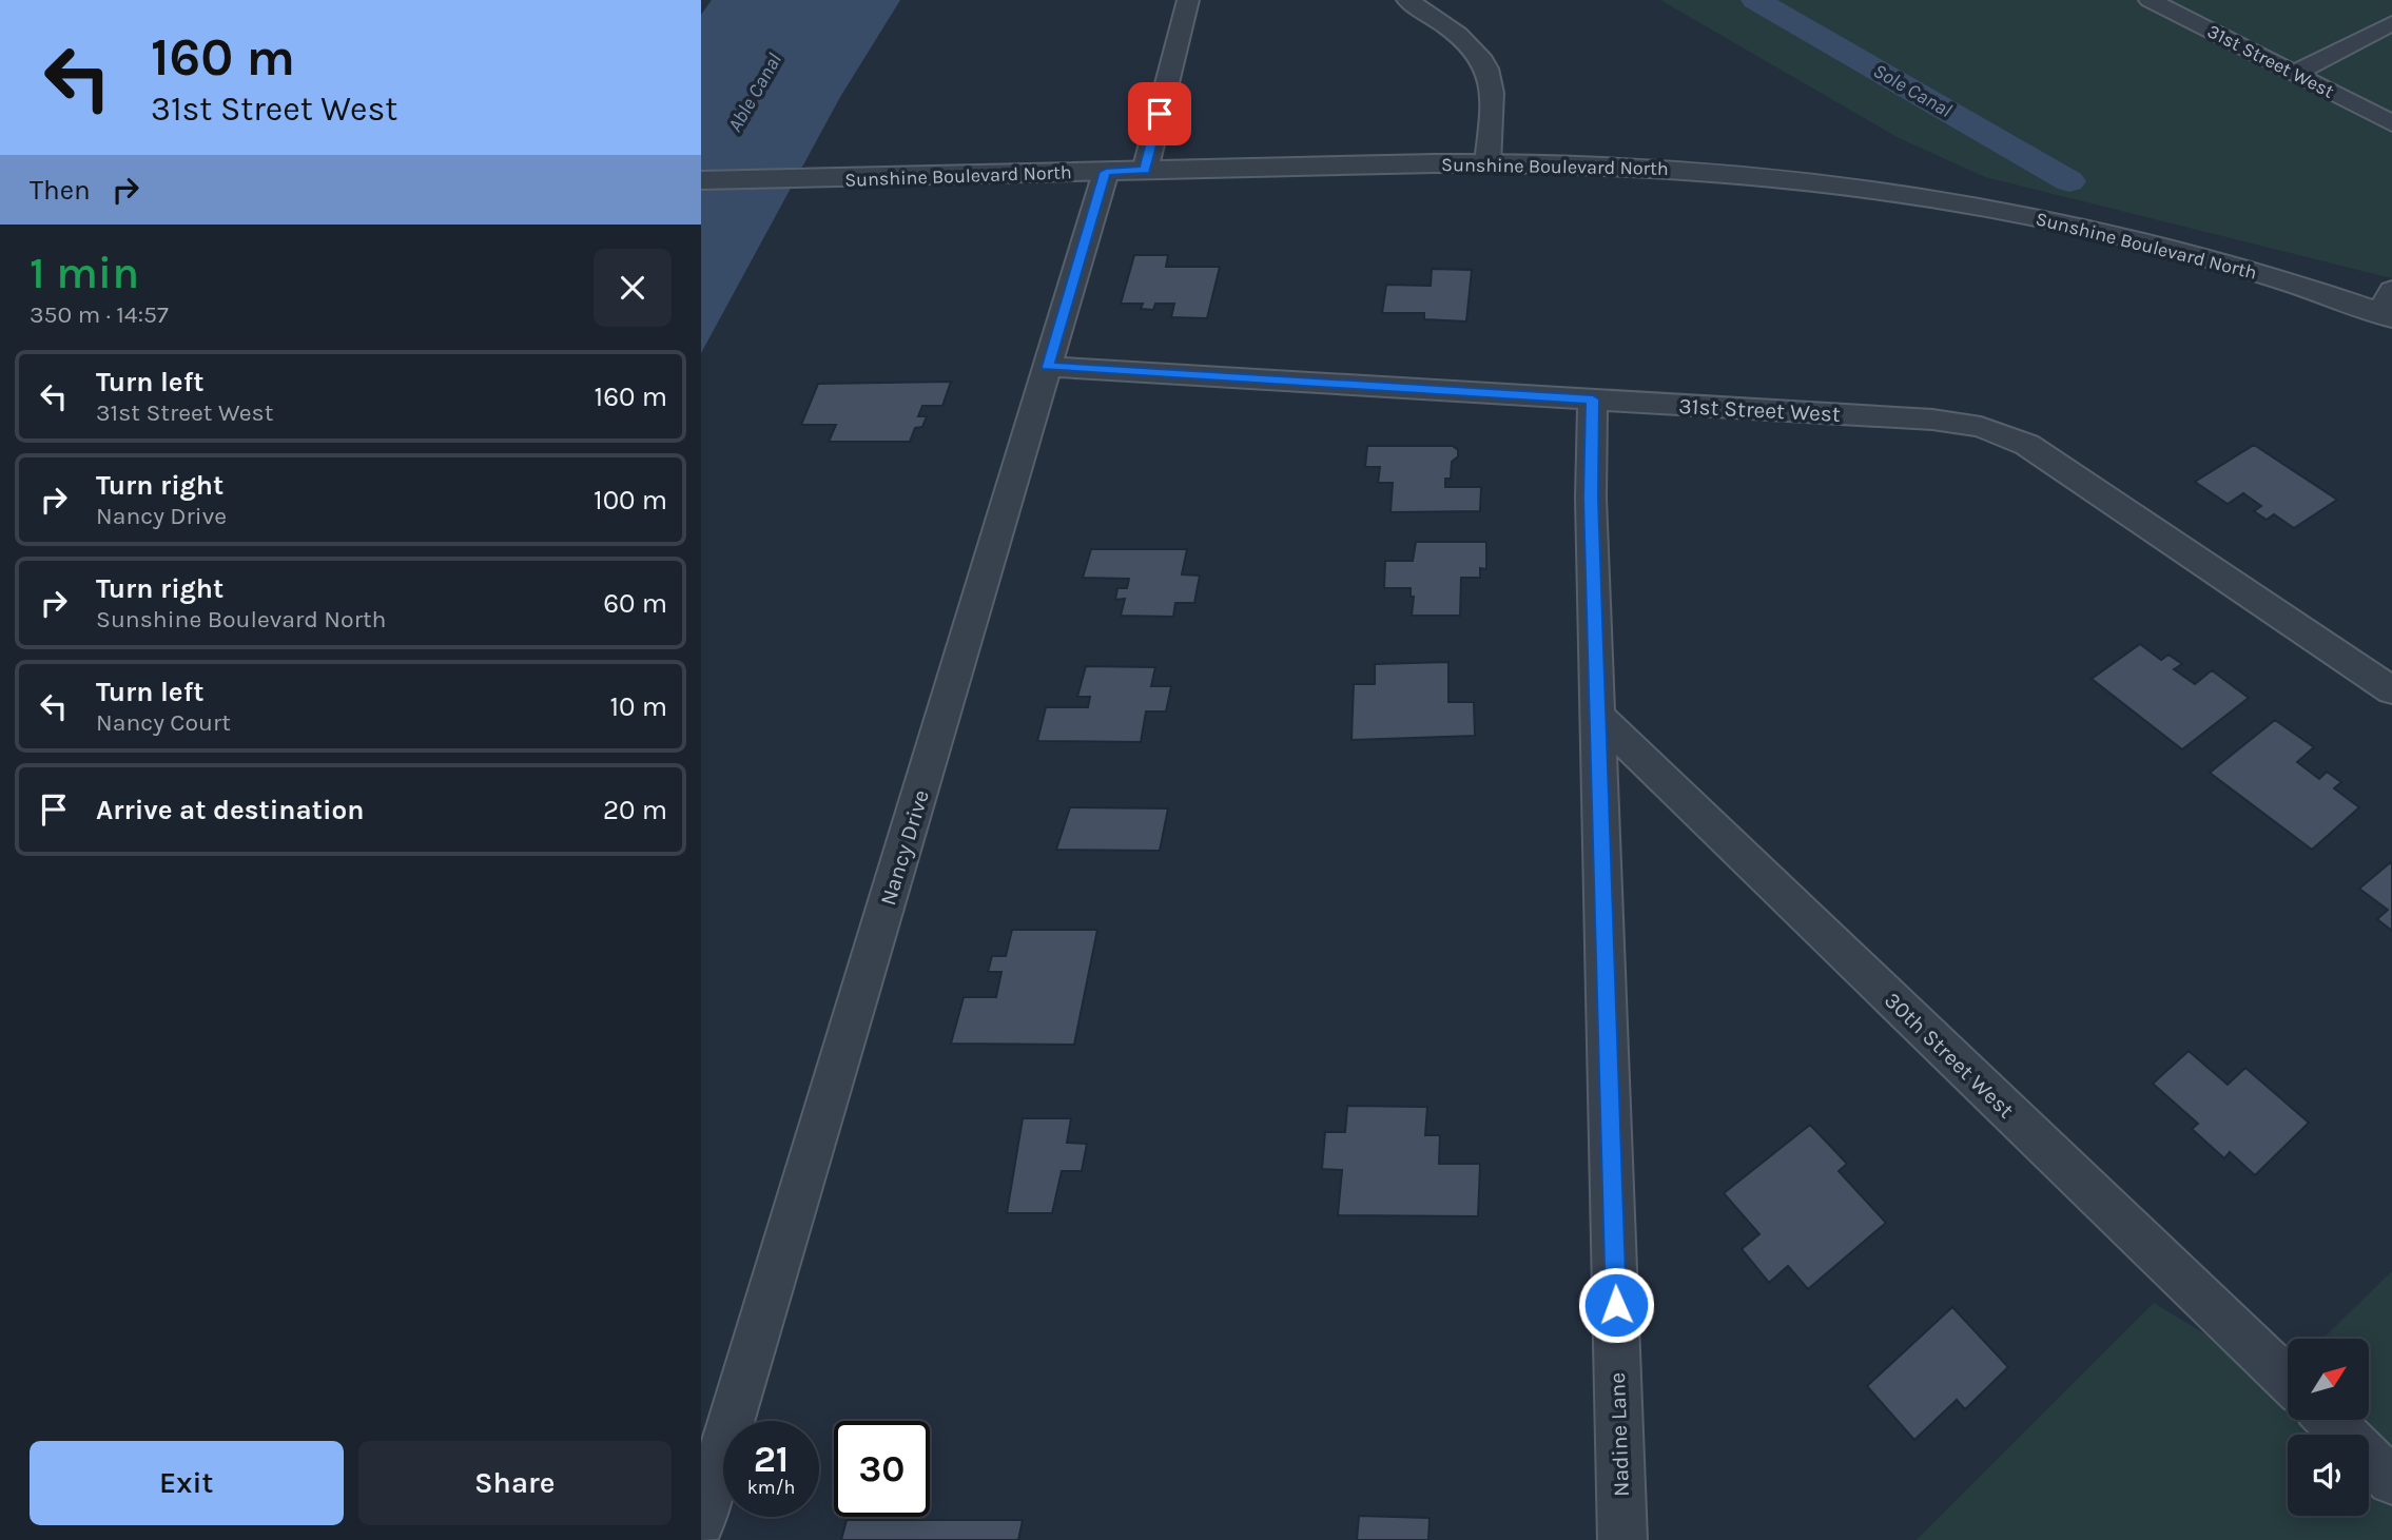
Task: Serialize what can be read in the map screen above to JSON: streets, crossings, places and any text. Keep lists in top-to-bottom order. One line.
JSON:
{"streets":{"street":["31st Street West","Sunshine Boulevard North","Nancy Drive","30th Street West","Nadine Lane"]},"crossings":[["31st Street West","Nancy Drive"],["31st Street West","Nadine Lane"],["Sunshine Boulevard North","Nancy Drive"],["30th Street West","Nadine Lane"]],"water":["Sole Canal","Able Canal"],"north":"top right","page":{"turn":["160 m","31st Street West"],"then":"Then","heading":["1 min","350 m · 14:57"],"list":[{"name":"Turn left","note":"31st Street West","value":"160 m"},{"name":"Turn right","note":"Nancy Drive","value":"100 m"},{"name":"Turn right","note":"Sunshine Boulevard North","value":"60 m"},{"name":"Turn left","note":"Nancy Court","value":"10 m"},{"name":"Arrive at destination","value":"20 m"}],"speed":"21 km/h","limit":"30","buttons":["Exit","Share"]}}
